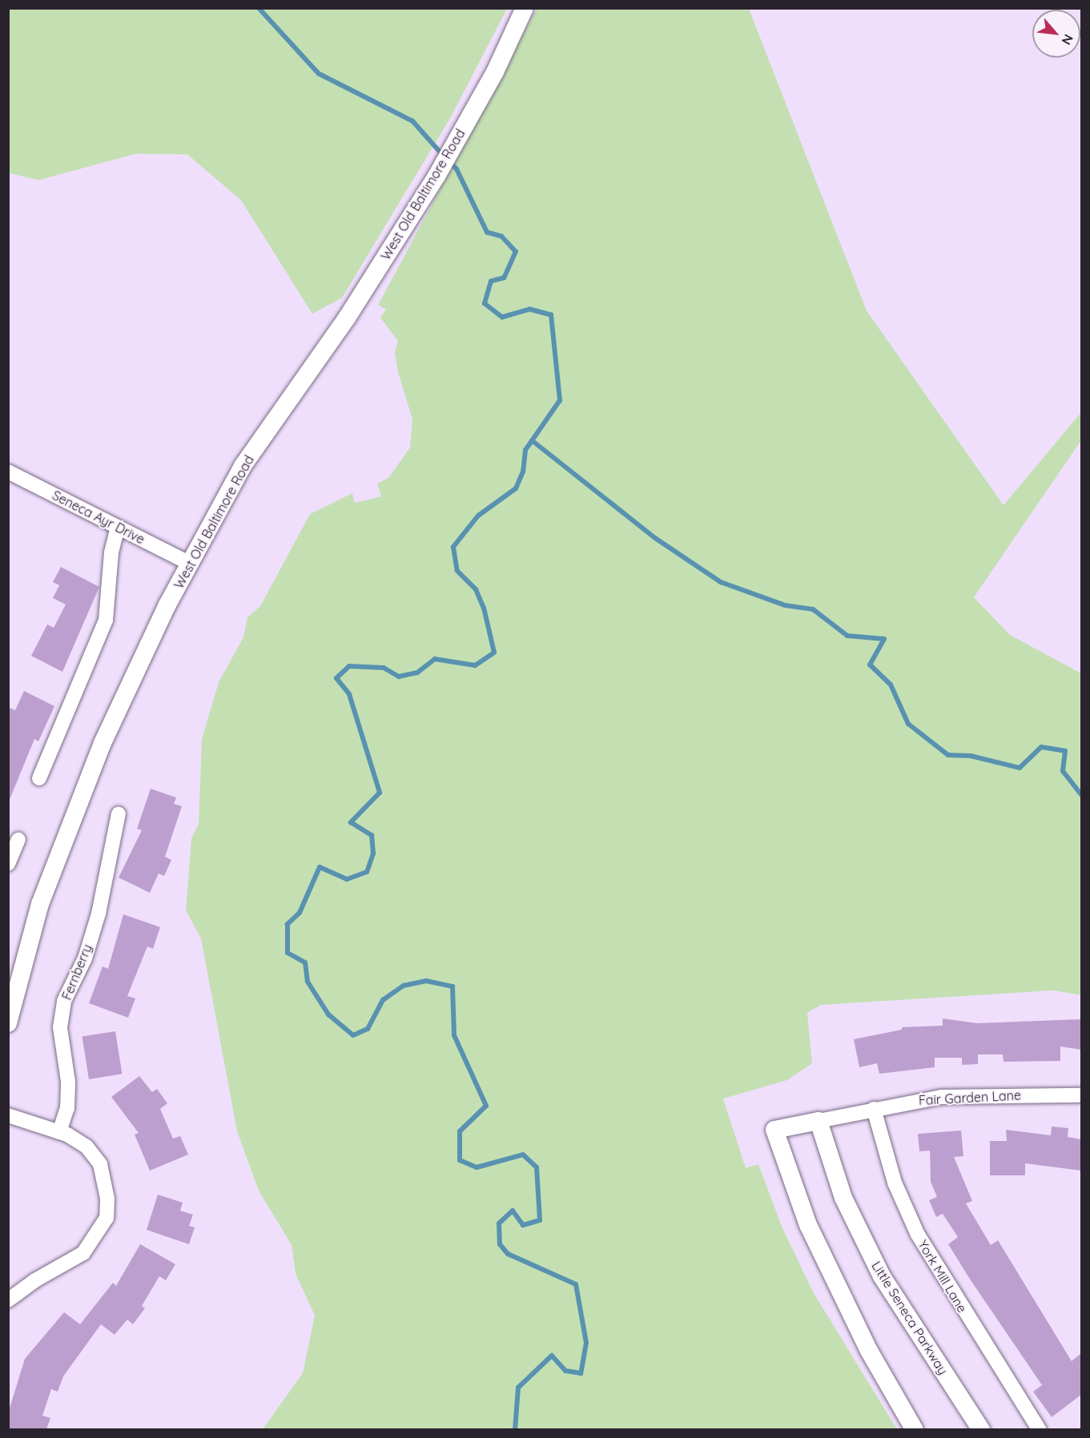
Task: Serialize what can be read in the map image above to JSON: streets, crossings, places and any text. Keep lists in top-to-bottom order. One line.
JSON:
{"streets":{"street":["West Old Baltimore Road","Seneca Ayr Drive","Fernberry","Fair Garden Lane","York Mill Lane","Little Seneca Parkway"]},"crossings":[["West Old Baltimore Road","Seneca Ayr Drive"],["Fair Garden Lane","York Mill Lane"],["Fair Garden Lane","Little Seneca Parkway"]],"north":"bottom right"}
